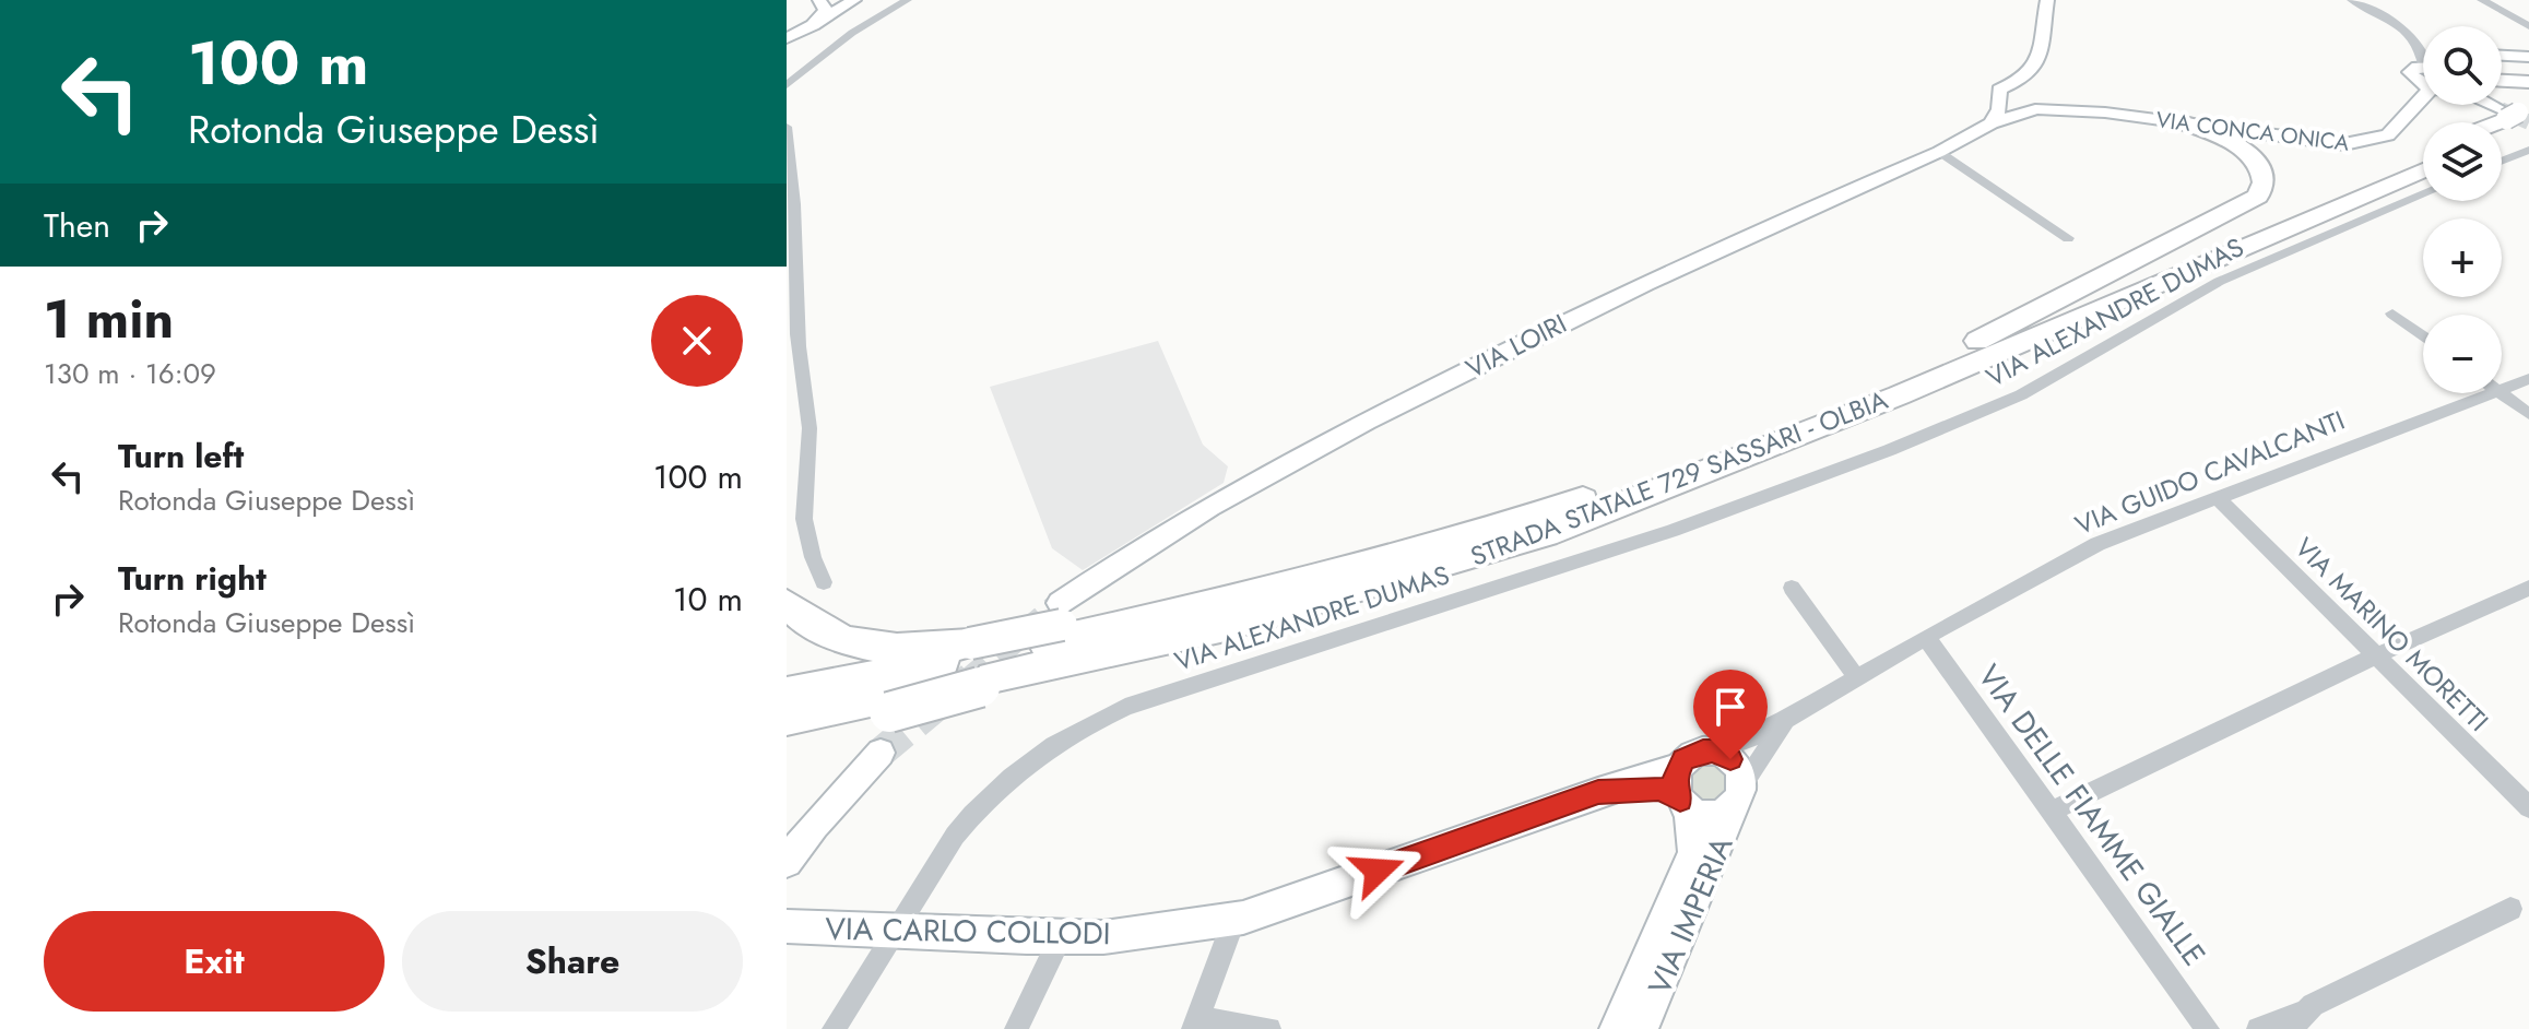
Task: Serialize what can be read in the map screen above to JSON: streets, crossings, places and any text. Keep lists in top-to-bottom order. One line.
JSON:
{"streets":{"highway":["STRADA STATALE 729 SASSARI - OLBIA"],"street":["VIA CONCA ONICA","VIA ALEXANDRE DUMAS","VIA LOIRI","VIA GUIDO CAVALCANTI","VIA MARINO MORETTI","VIA DELLE FIAMME GIALLE","VIA IMPERIA","VIA CARLO COLLODI"]},"crossings":[["VIA CONCA ONICA","VIA LOIRI"],["VIA ALEXANDRE DUMAS","VIA CARLO COLLODI"],["VIA LOIRI","STRADA STATALE 729 SASSARI - OLBIA"],["VIA GUIDO CAVALCANTI","VIA MARINO MORETTI"],["VIA GUIDO CAVALCANTI","VIA DELLE FIAMME GIALLE"],["VIA GUIDO CAVALCANTI","VIA IMPERIA"],["VIA GUIDO CAVALCANTI","VIA CARLO COLLODI"],["VIA IMPERIA","VIA CARLO COLLODI"]],"page":{"turn":["100 m","Rotonda Giuseppe Dessì"],"map_buttons":["+","−"],"then":"Then","heading":["1 min","130 m · 16:09"],"list":[{"name":"Turn left","note":"Rotonda Giuseppe Dessì","value":"100 m"},{"name":"Turn right","note":"Rotonda Giuseppe Dessì","value":"10 m"}],"buttons":["Exit","Share"]}}
